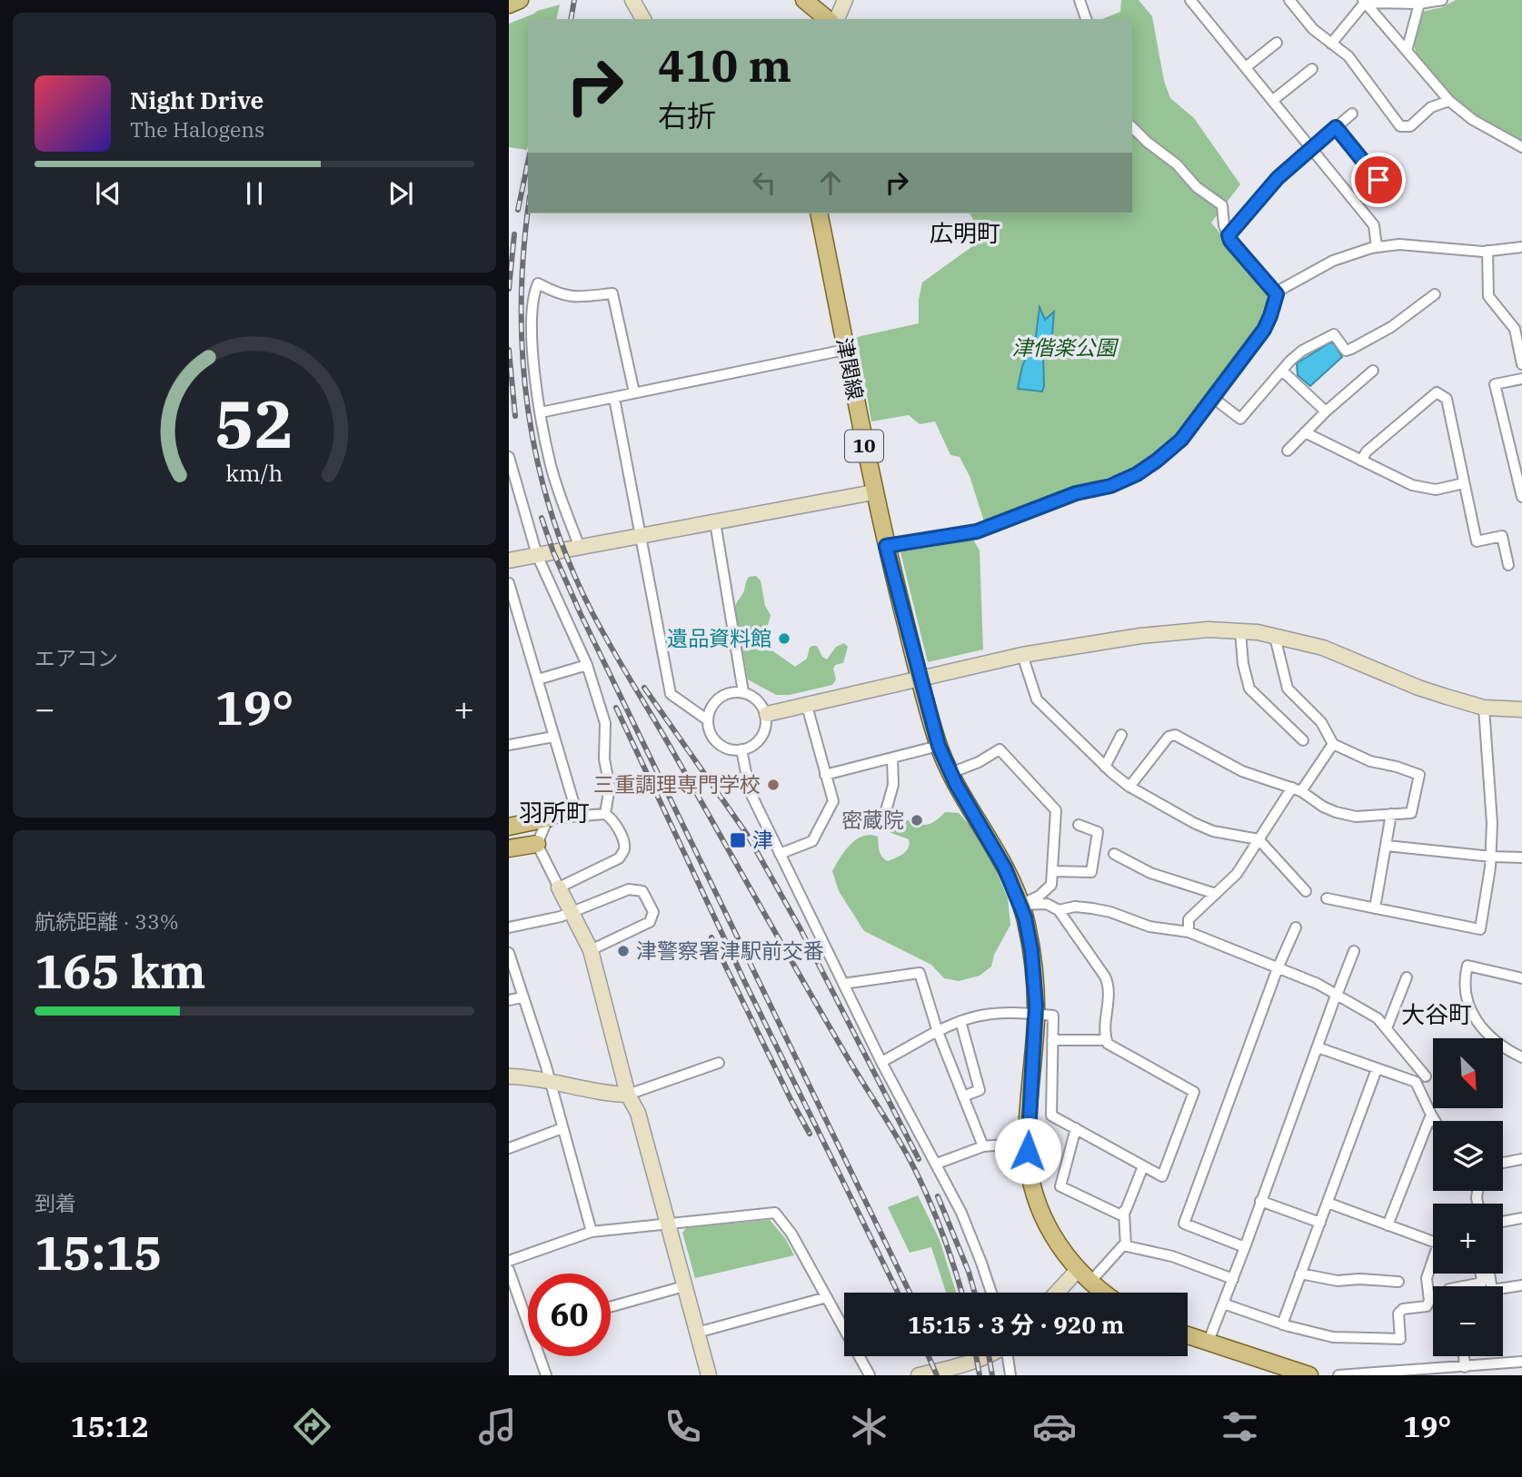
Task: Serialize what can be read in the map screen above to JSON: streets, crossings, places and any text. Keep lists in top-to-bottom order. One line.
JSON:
{"streets":{"main road":["津関線","10"]},"districts":["広明町","羽所町","大谷町"],"parks":["津偕楽公園"],"places":{"other":["遺品資料館","三重調理専門学校","密蔵院","津警察署津駅前交番"],"transit":["津"]},"north":"bottom right","page":{"turn":["410 m","右折"],"song":["Night Drive","The Halogens"],"tile":["エアコン",["航続距離 · 33%","165 km"],["到着","15:15"]],"heat":["−","19°","+"],"map_buttons":["+","−"],"limit":"60","trip":"15:15 · 3 分 · 920 m","tabs":["15:12","19°"],"gauge":["52","km/h"]}}
